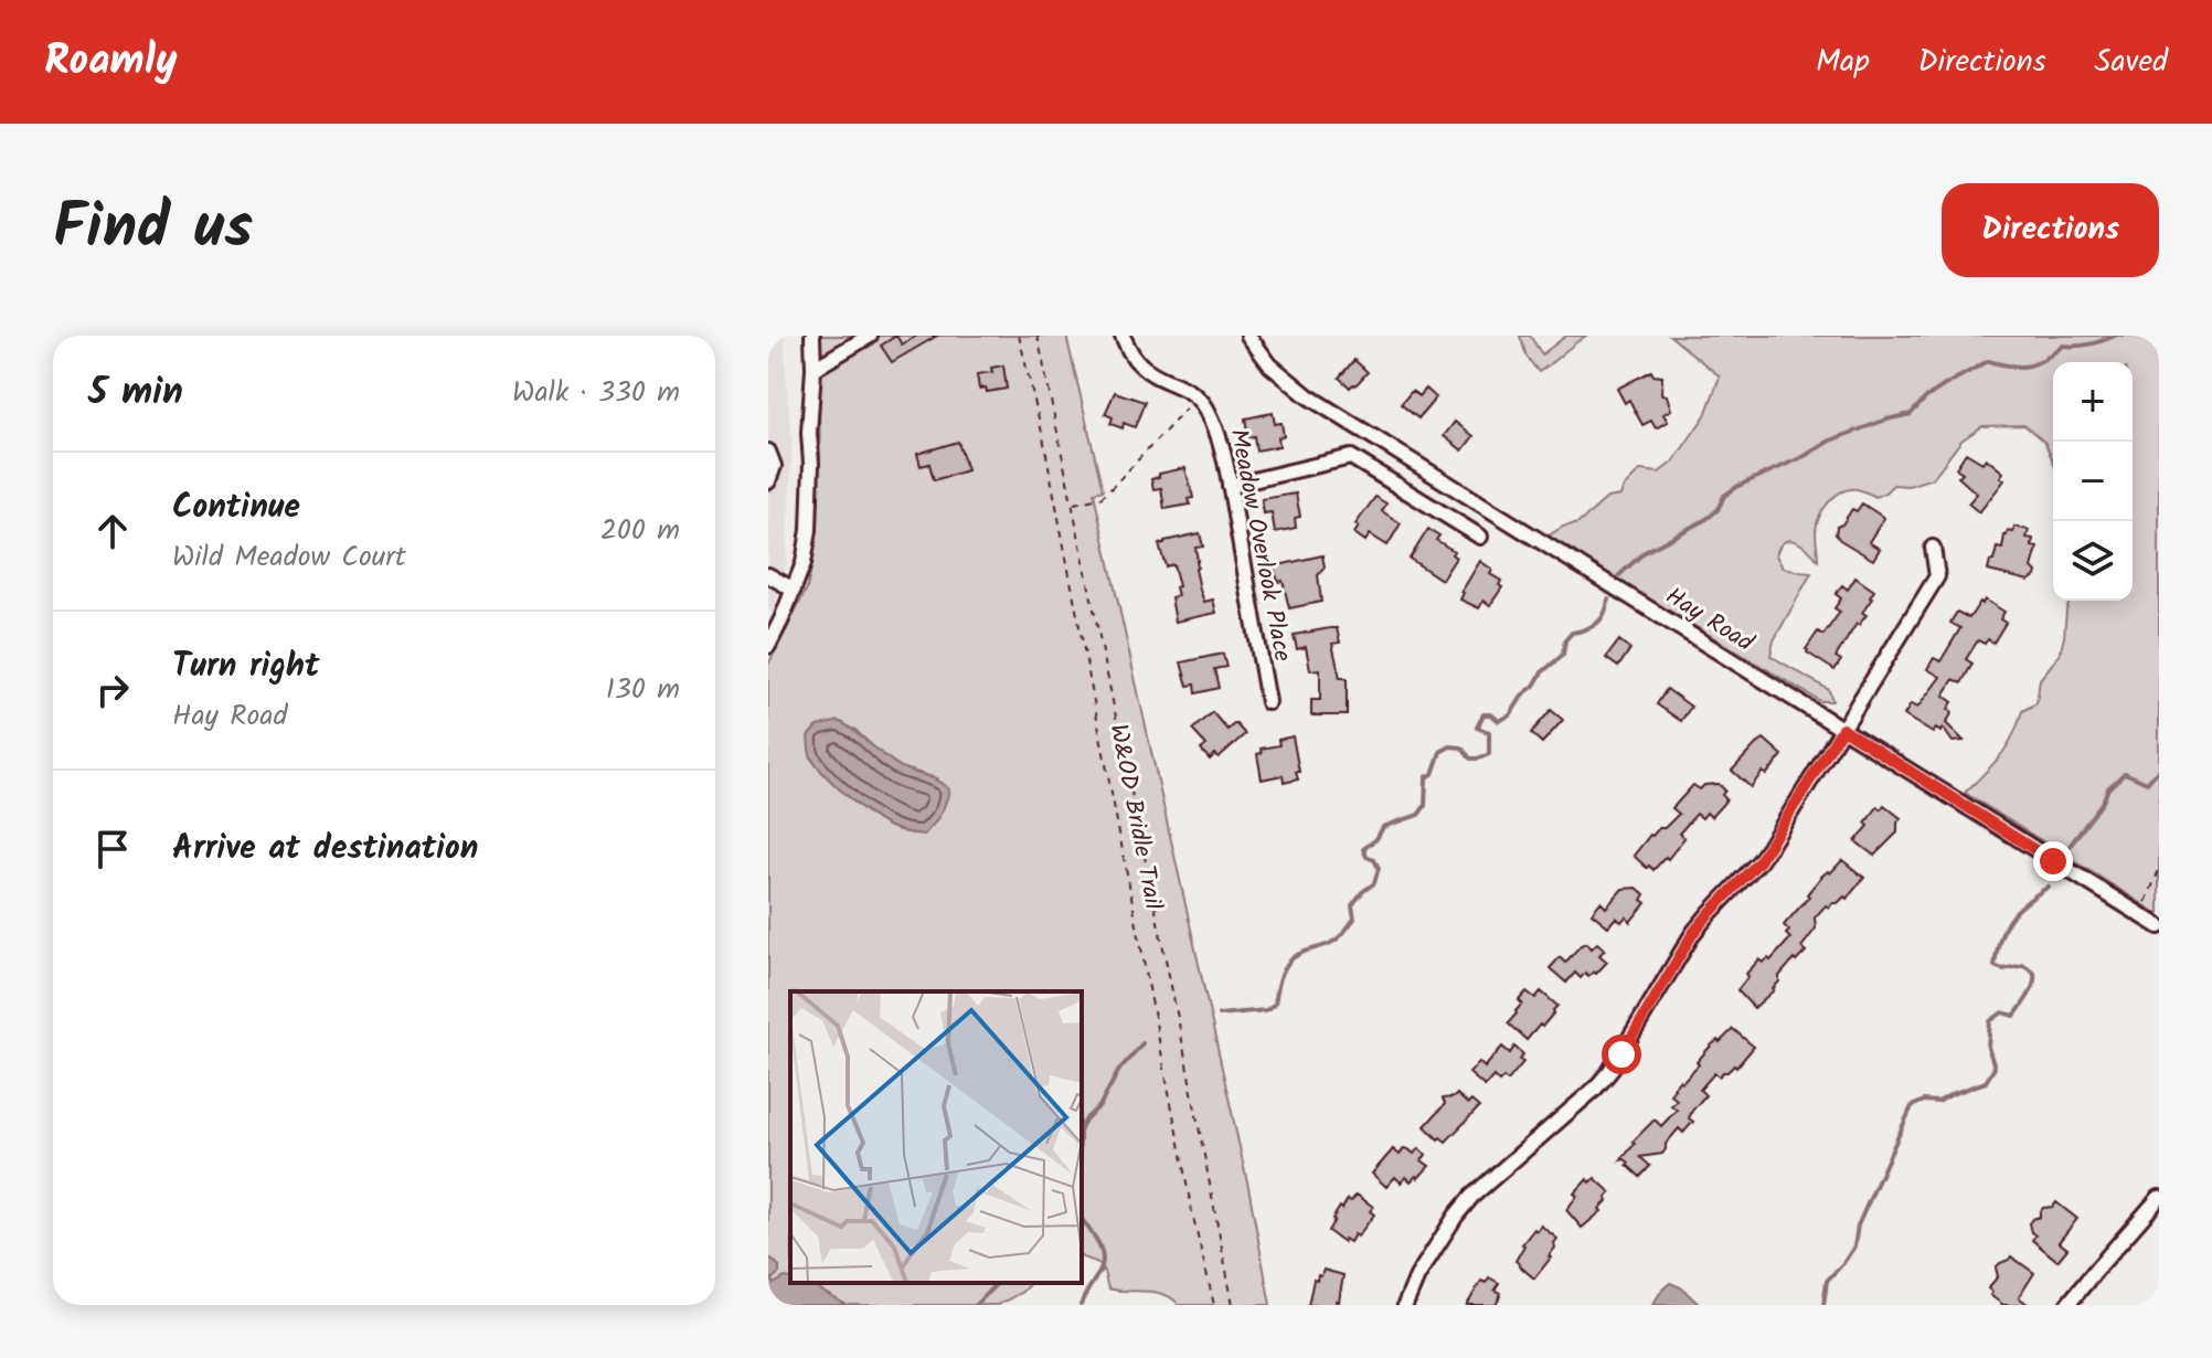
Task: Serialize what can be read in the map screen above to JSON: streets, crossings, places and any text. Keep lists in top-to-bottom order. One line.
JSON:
{"streets":{"street":["Meadow Overlook Place","Hay Road"],"path":["W&OD Bridle Trail"]},"page":{"header":"Roamly","nav":["Map","Directions","Saved"],"title":"Find us","buttons":"Directions","heading":["5 min","Walk · 330 m"],"map_buttons":["+","−"],"list":[["Continue","Wild Meadow Court","200 m"],["Turn right","Hay Road","130 m"],"Arrive at destination"]}}
